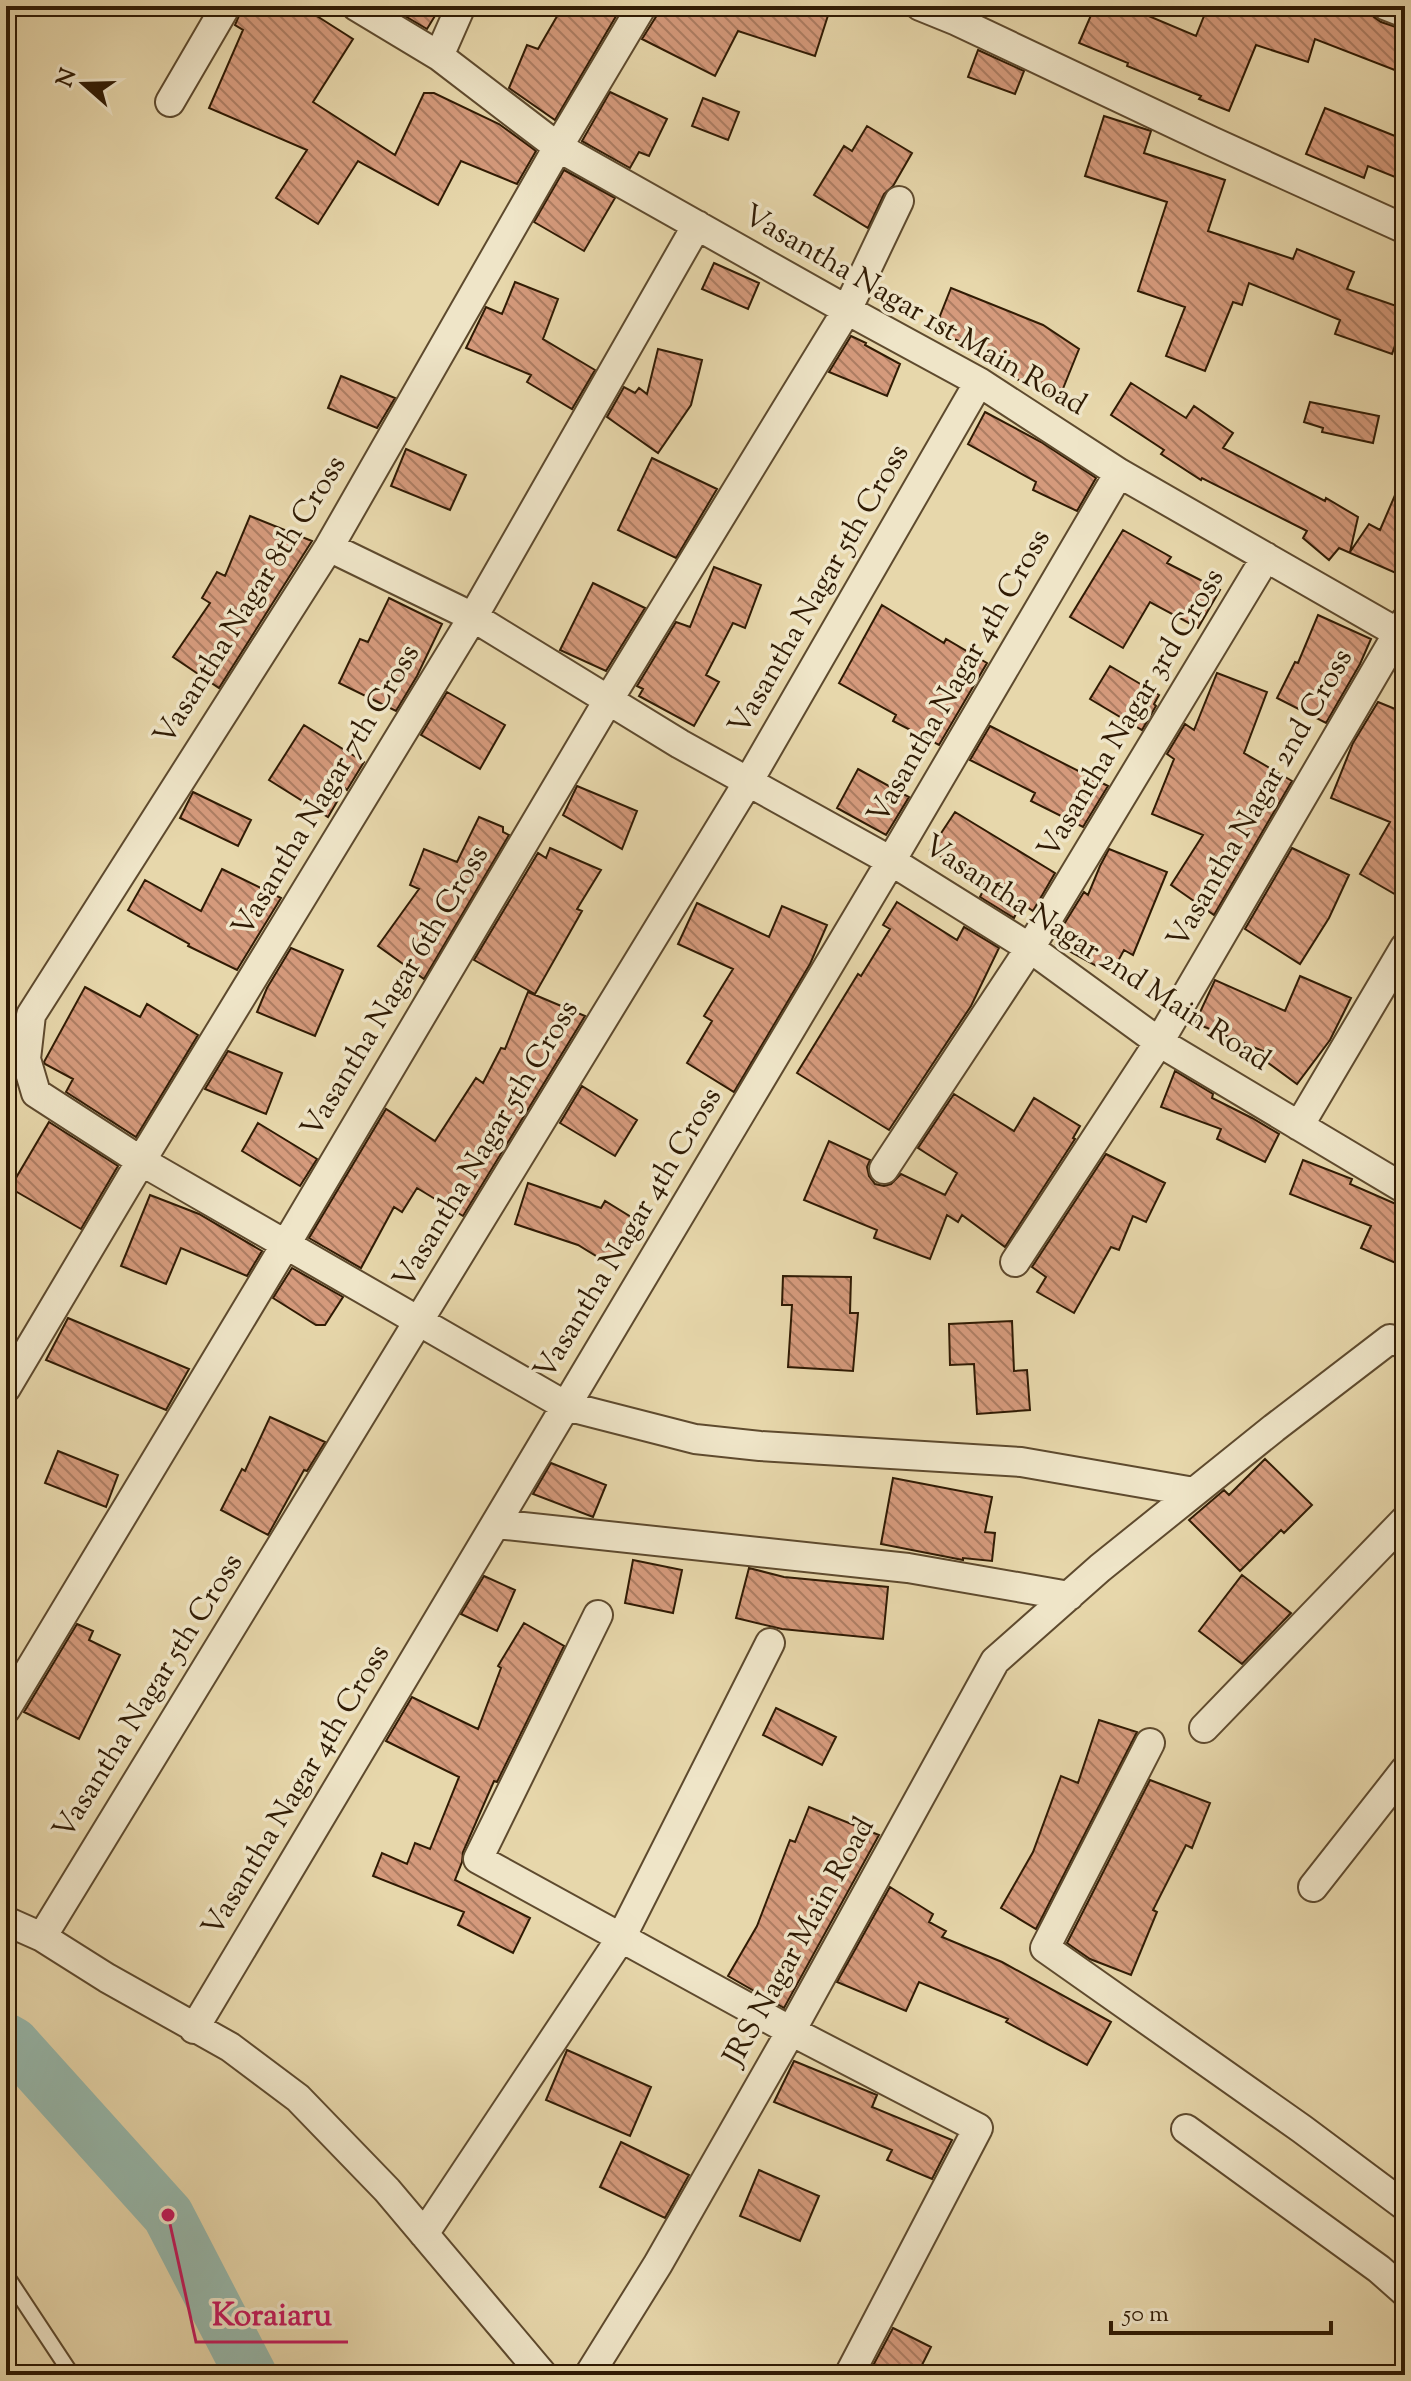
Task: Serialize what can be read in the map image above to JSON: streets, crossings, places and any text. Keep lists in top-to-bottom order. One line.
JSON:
{"streets":{"street":["Vasantha Nagar 1st Main Road","Vasantha Nagar 5th Cross","Vasantha Nagar 8th Cross","Vasantha Nagar 4th Cross","Vasantha Nagar 3rd Cross","Vasantha Nagar 7th Cross","Vasantha Nagar 2nd Cross","Vasantha Nagar 2nd Main Road","Vasantha Nagar 6th Cross","JRS Nagar Main Road"]},"crossings":[["Vasantha Nagar 1st Main Road","Vasantha Nagar 5th Cross"],["Vasantha Nagar 1st Main Road","Vasantha Nagar 8th Cross"],["Vasantha Nagar 1st Main Road","Vasantha Nagar 4th Cross"],["Vasantha Nagar 1st Main Road","Vasantha Nagar 3rd Cross"],["Vasantha Nagar 1st Main Road","Vasantha Nagar 7th Cross"],["Vasantha Nagar 1st Main Road","Vasantha Nagar 2nd Cross"],["Vasantha Nagar 1st Main Road","Vasantha Nagar 6th Cross"],["Vasantha Nagar 5th Cross","Vasantha Nagar 2nd Main Road"],["Vasantha Nagar 8th Cross","Vasantha Nagar 7th Cross"],["Vasantha Nagar 8th Cross","Vasantha Nagar 2nd Main Road"],["Vasantha Nagar 4th Cross","Vasantha Nagar 2nd Main Road"],["Vasantha Nagar 3rd Cross","Vasantha Nagar 2nd Main Road"],["Vasantha Nagar 7th Cross","Vasantha Nagar 2nd Main Road"],["Vasantha Nagar 2nd Cross","Vasantha Nagar 2nd Main Road"],["Vasantha Nagar 2nd Main Road","Vasantha Nagar 6th Cross"]],"places":["Koraiaru"],"scale_bar":"50 m","north":"left"}
